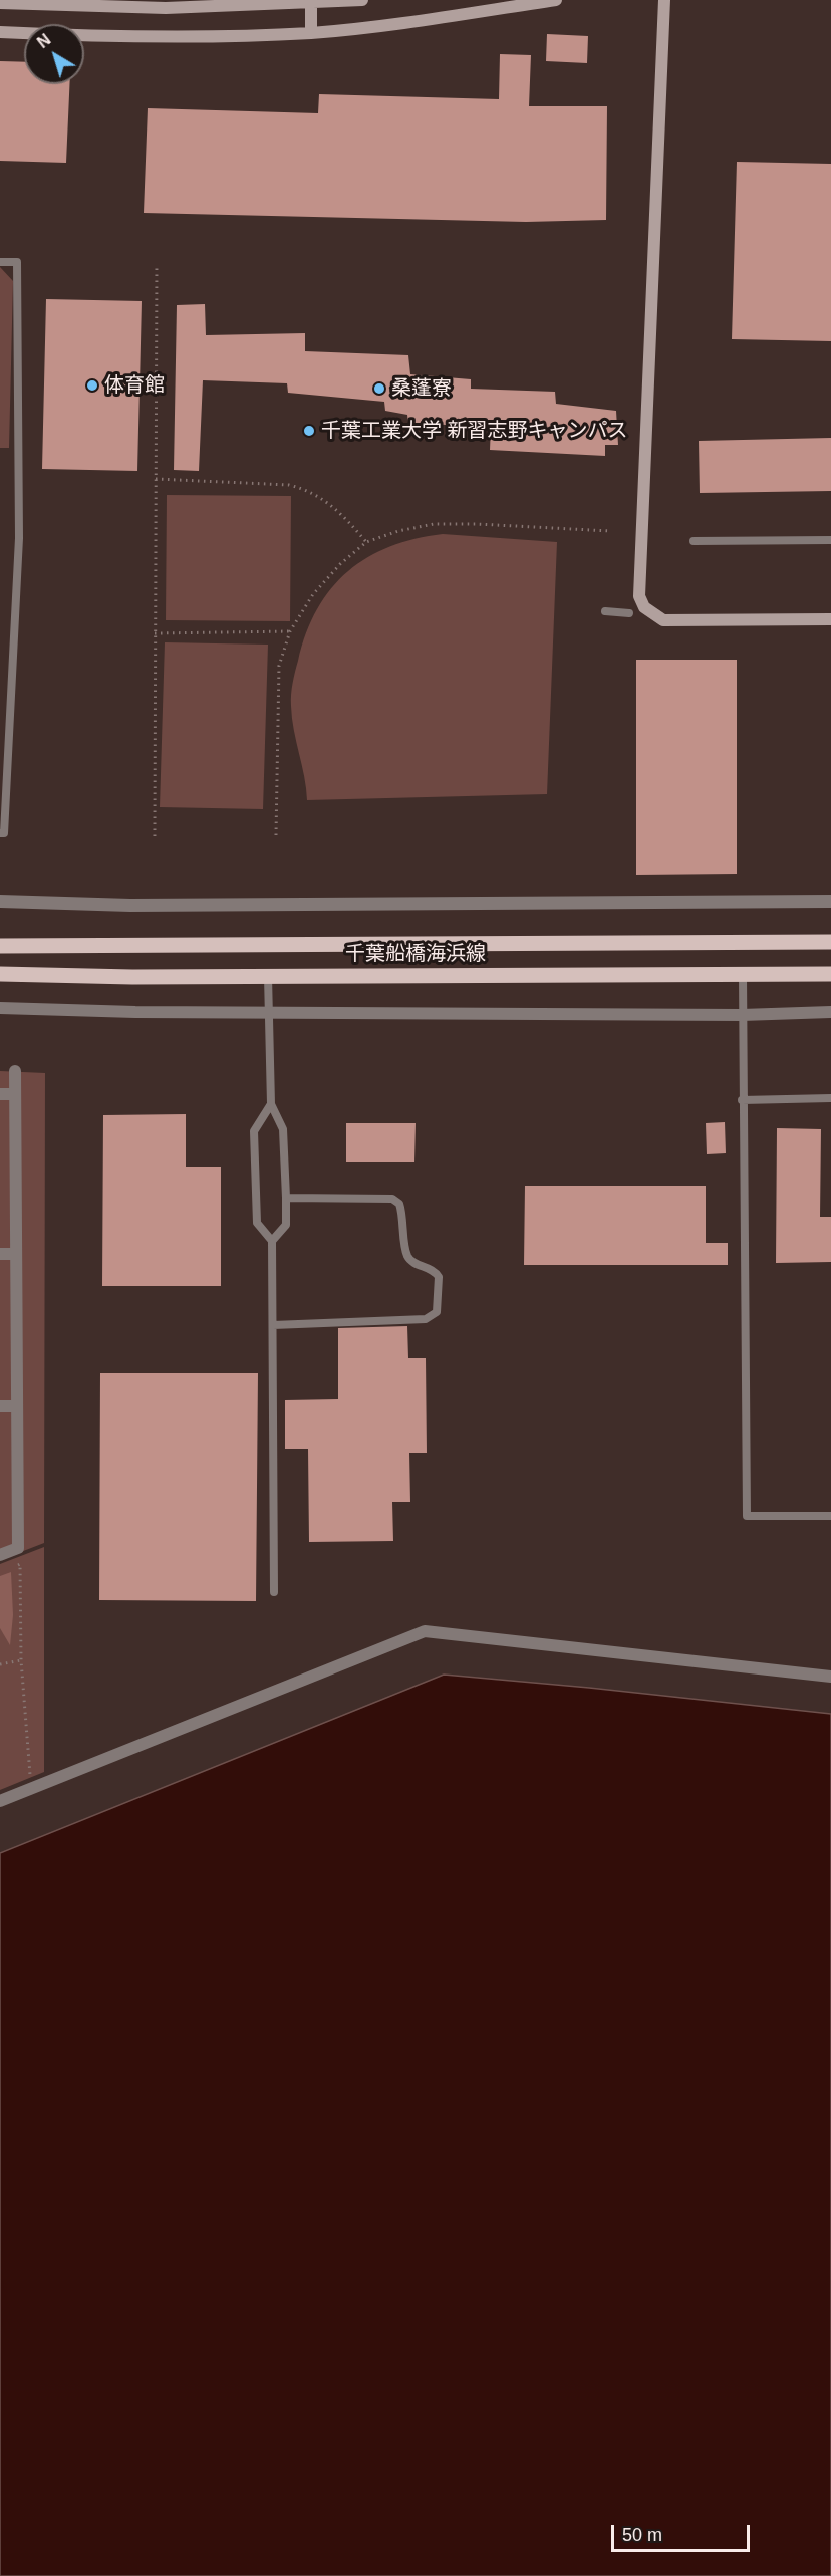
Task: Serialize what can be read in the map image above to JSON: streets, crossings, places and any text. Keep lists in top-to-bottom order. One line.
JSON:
{"streets":{"main road":["千葉船橋海浜線"]},"places":["体育館","桑蓬寮","千葉工業大学 新習志野キャンパス"],"scale_bar":"50 m","north":"top left"}
